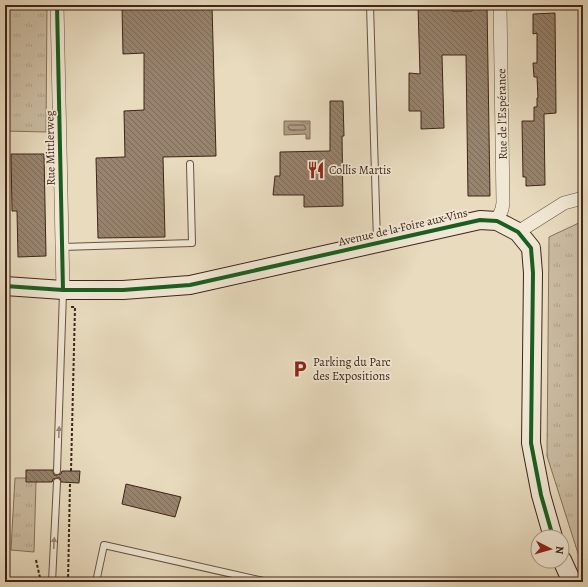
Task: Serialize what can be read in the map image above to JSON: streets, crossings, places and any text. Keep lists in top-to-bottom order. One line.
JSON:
{"streets":{"street":["Rue de l'Espérance","Rue Mittlerweg","Avenue de la Foire aux Vins"]},"crossings":[["Rue de l'Espérance","Avenue de la Foire aux Vins"],["Rue Mittlerweg","Avenue de la Foire aux Vins"]],"places":{"restaurant":["Collis Martis"],"parking":["Parking du Parc des Expositions"]},"north":"right"}
